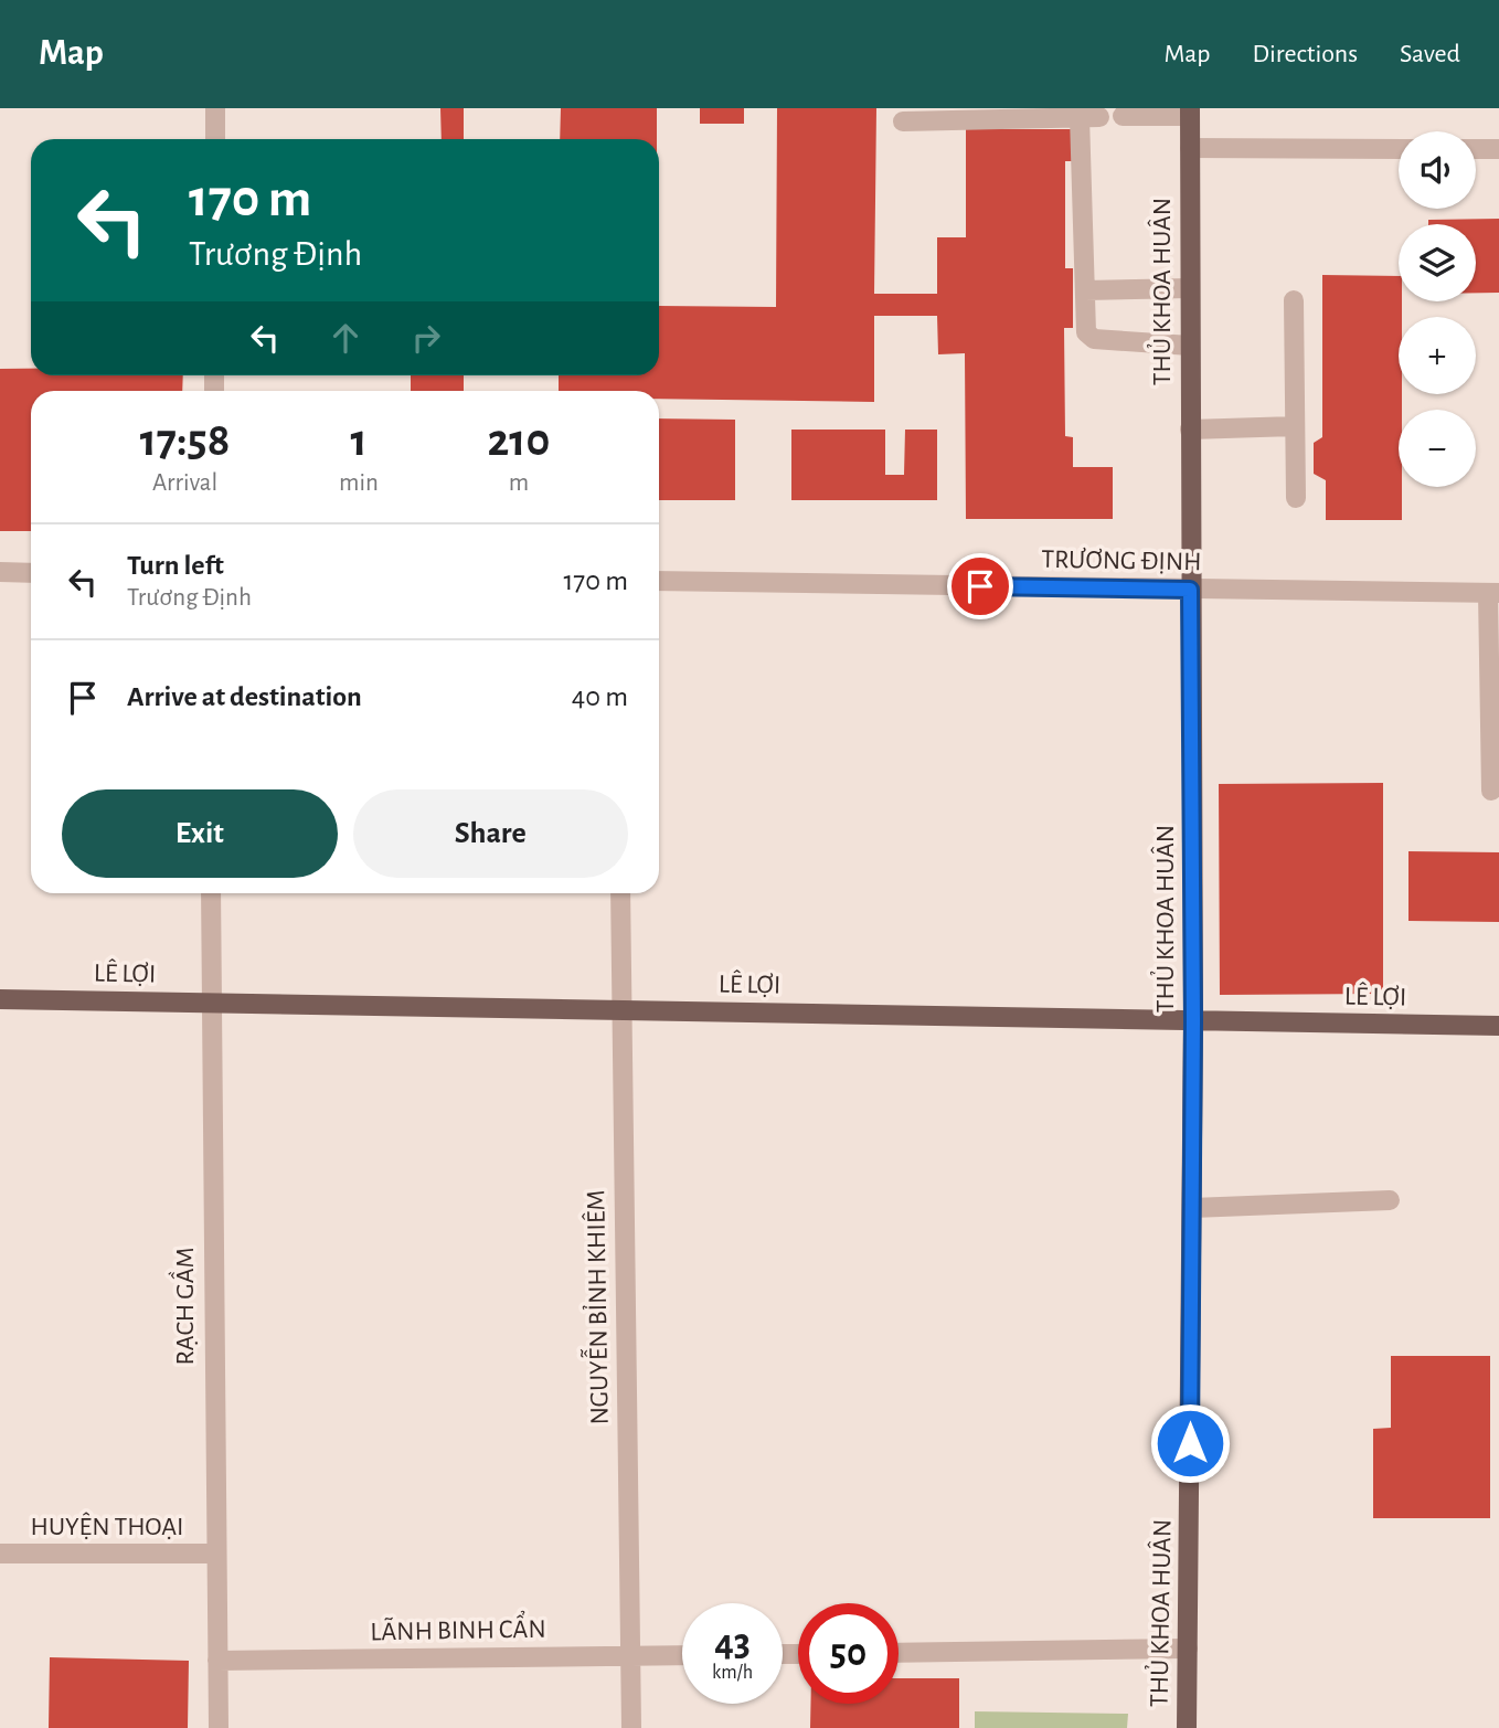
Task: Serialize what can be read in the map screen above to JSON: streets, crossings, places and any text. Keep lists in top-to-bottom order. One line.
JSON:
{"streets":{"main road":["THỦ KHOA HUÂN","LÊ LỢI"],"street":["TRƯƠNG ĐỊNH","RẠCH GẦM","NGUYỄN BỈNH KHIÊM","HUYỆN THOẠI","LÃNH BINH CẨN"]},"crossings":[["THỦ KHOA HUÂN","TRƯƠNG ĐỊNH"],["THỦ KHOA HUÂN","LÊ LỢI"],["LÊ LỢI","RẠCH GẦM"],["LÊ LỢI","NGUYỄN BỈNH KHIÊM"],["RẠCH GẦM","HUYỆN THOẠI"],["RẠCH GẦM","LÃNH BINH CẨN"],["NGUYỄN BỈNH KHIÊM","LÃNH BINH CẨN"]],"page":{"header":"Map","nav":["Map","Directions","Saved"],"map_buttons":["+","−"],"turn":["170 m","Trương Định"],"eta":["17:58","Arrival","1","min","210","m"],"list":[{"name":"Turn left","note":"Trương Định","value":"170 m"},{"name":"Arrive at destination","value":"40 m"}],"buttons":["Exit","Share"],"speed":"43 km/h","limit":"50"}}
